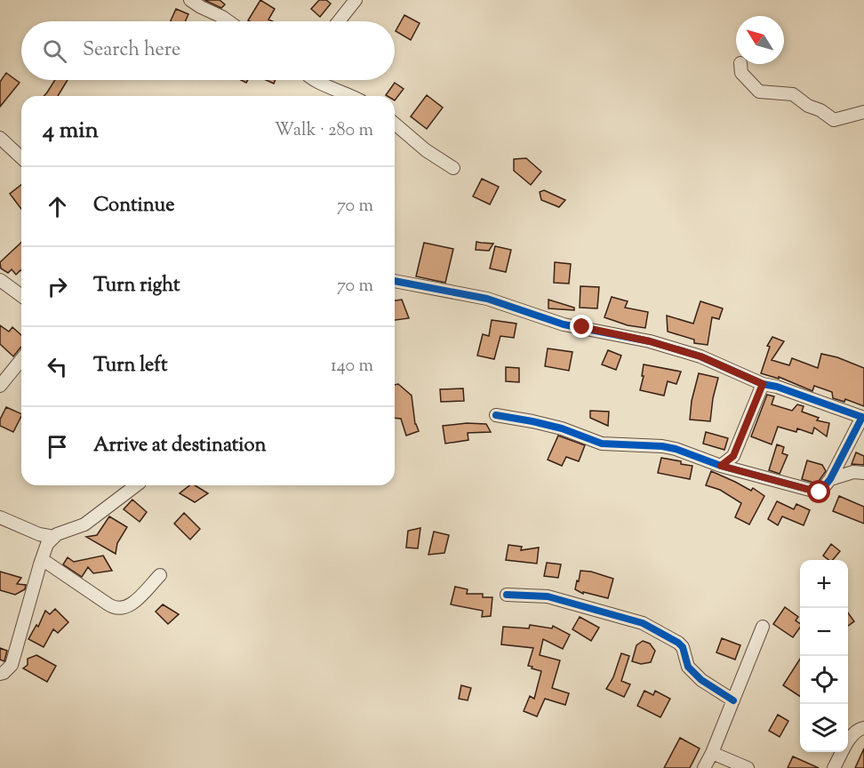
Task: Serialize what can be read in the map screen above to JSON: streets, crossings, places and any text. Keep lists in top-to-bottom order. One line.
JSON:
{"north":"top left","page":{"search":"Search here","heading":["4 min","Walk · 280 m"],"list":[["Continue","70 m"],["Turn right","70 m"],["Turn left","140 m"],"Arrive at destination"],"map_buttons":["+","−"]}}
